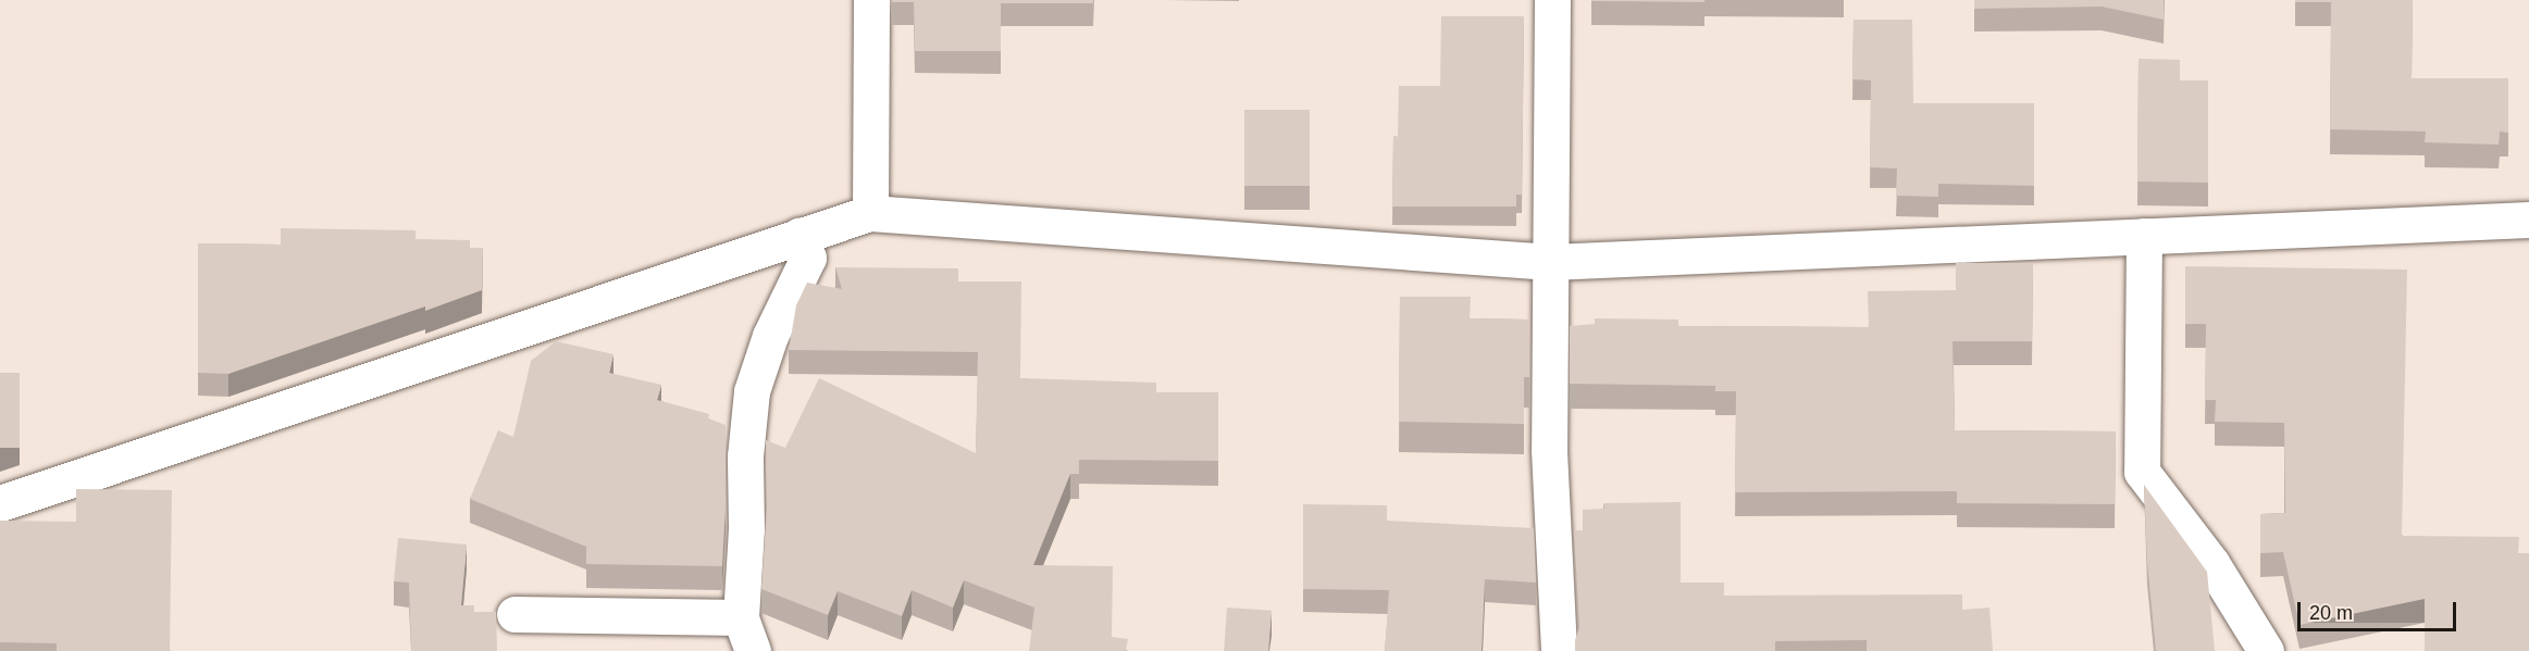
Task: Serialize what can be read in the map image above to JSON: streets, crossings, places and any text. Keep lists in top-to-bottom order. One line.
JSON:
{"scale_bar":"20 m"}
